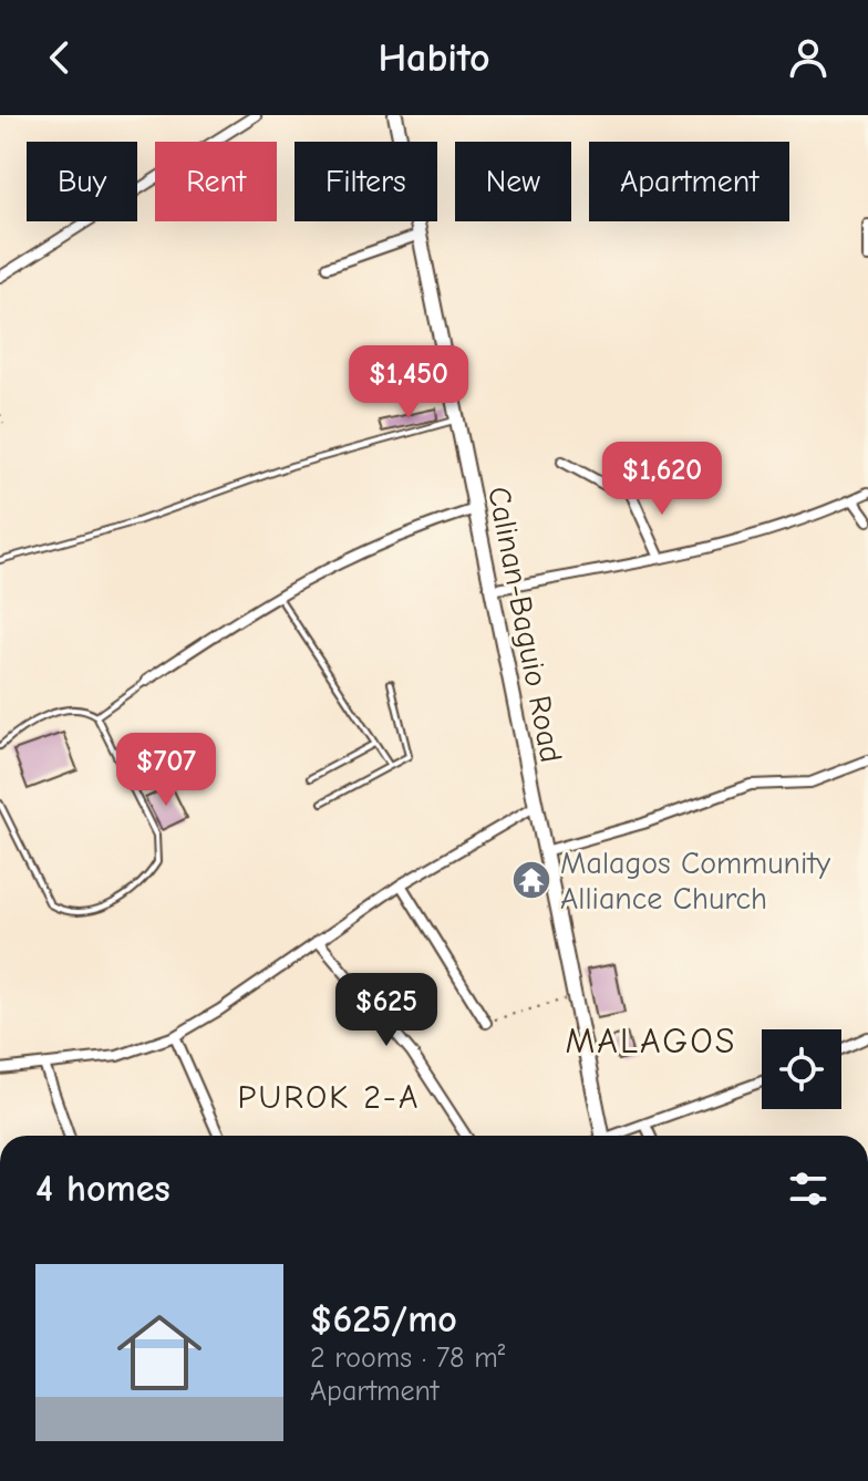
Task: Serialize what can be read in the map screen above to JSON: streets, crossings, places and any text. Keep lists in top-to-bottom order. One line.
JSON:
{"streets":{"main road":["Calinan-Baguio Road"]},"districts":["MALAGOS","PUROK 2-A"],"places":{"temple":["Malagos Community Alliance Church"]},"page":{"header":"Habito","chip":["Buy","Rent","Filters","New","Apartment"],"price":["$1,450","$1,620","$707","$625"],"heading":"4 homes","list":[{"name":"$625/mo","note":"2 rooms · 78 m² · Apartment"}]}}
